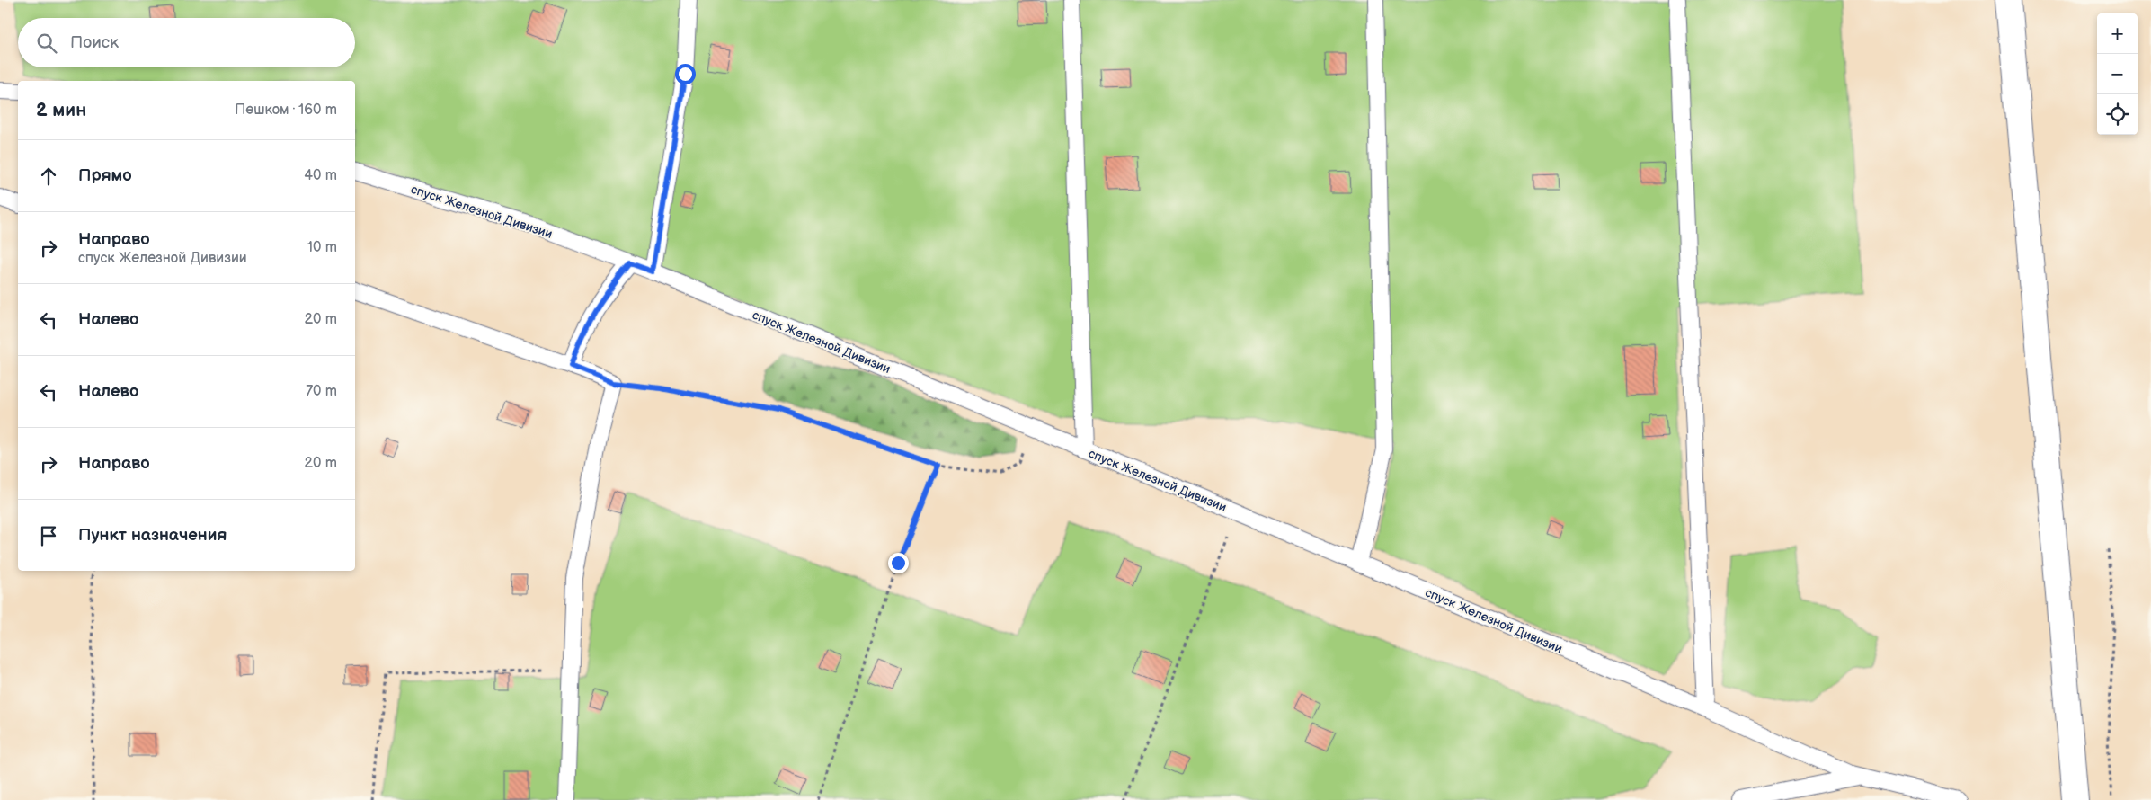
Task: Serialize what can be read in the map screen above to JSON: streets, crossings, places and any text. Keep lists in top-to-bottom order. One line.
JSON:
{"streets":{"lane":["спуск Железной Дивизии"]},"page":{"map_buttons":["+","−"],"search":"Поиск","heading":["2 мин","Пешком · 160 m"],"list":[["Прямо","40 m"],["Направо","спуск Железной Дивизии","10 m"],["Налево","20 m"],["Налево","70 m"],["Направо","20 m"],"Пункт назначения"]}}
